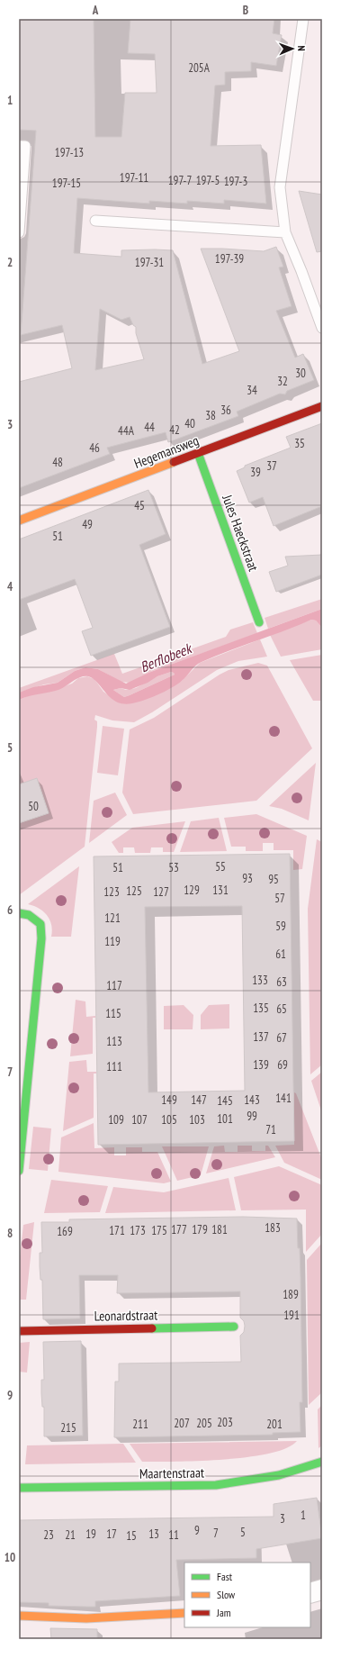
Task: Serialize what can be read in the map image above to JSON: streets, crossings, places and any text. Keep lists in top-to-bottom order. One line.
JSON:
{"streets":{"street":["Hegemansweg","Jules Haeckstraat","Leonardstraat","Maartenstraat"]},"crossings":[["Hegemansweg","Jules Haeckstraat"]],"water":["Berflobeek"],"house_numbers":["205A","197-13","197-11","197-7","197-5","197-3","197-15","197-39","197-31","30","32","34","36","38","40","44","42","44A","35","46","48","37","39","45","49","51","50","55","51","53","93","95","129","131","125","123","127","57","121","59","119","61","133","63","117","135","65","115","137","67","113","139","69","111","141","149","147","143","145","99","101","109","107","105","103","71","183","177","179","181","171","173","175","169","189","191","203","207","205","211","201","215","1","3","9","5","7","19","17","13","23","21","11","15"],"legend":["Fast","Slow","Jam"],"north":"right","grid":{"columns":["A","B"],"rows":["1","2","3","4","5","6","7","8","9","10"]}}
